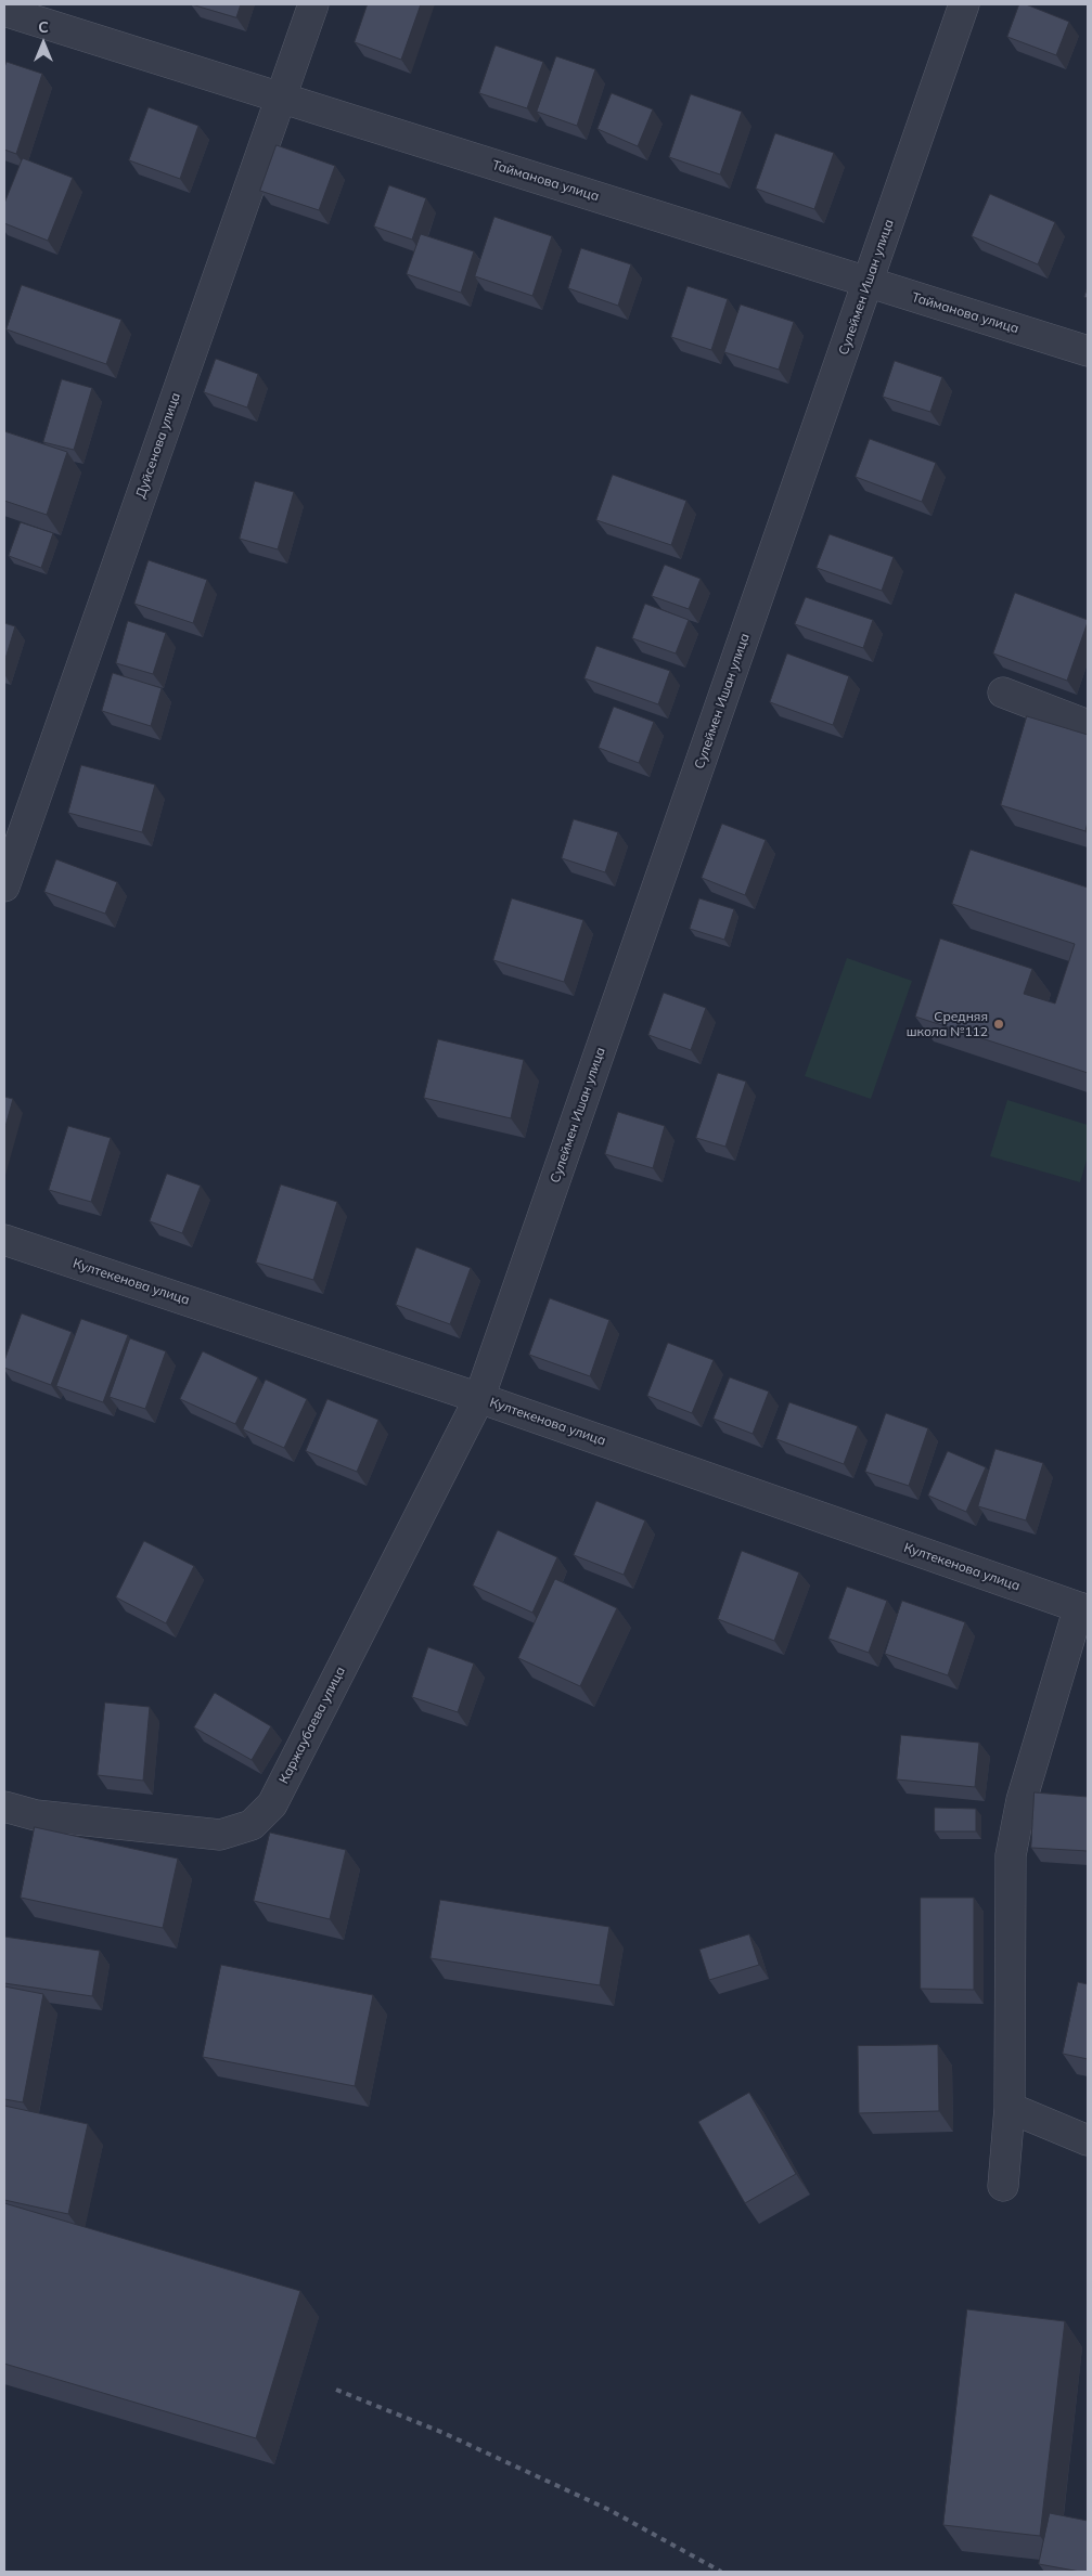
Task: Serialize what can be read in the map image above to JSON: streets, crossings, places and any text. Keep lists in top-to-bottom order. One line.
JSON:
{"streets":{"street":["Тайманова улица","Сулеймен Ишан улица","Дуйсенова улица","Култекенова улица","Каржаубаева улица"]},"crossings":[["Тайманова улица","Сулеймен Ишан улица"],["Тайманова улица","Дуйсенова улица"],["Сулеймен Ишан улица","Култекенова улица"],["Сулеймен Ишан улица","Каржаубаева улица"],["Култекенова улица","Каржаубаева улица"]],"places":["Средняя школа №112"],"north":"top"}
